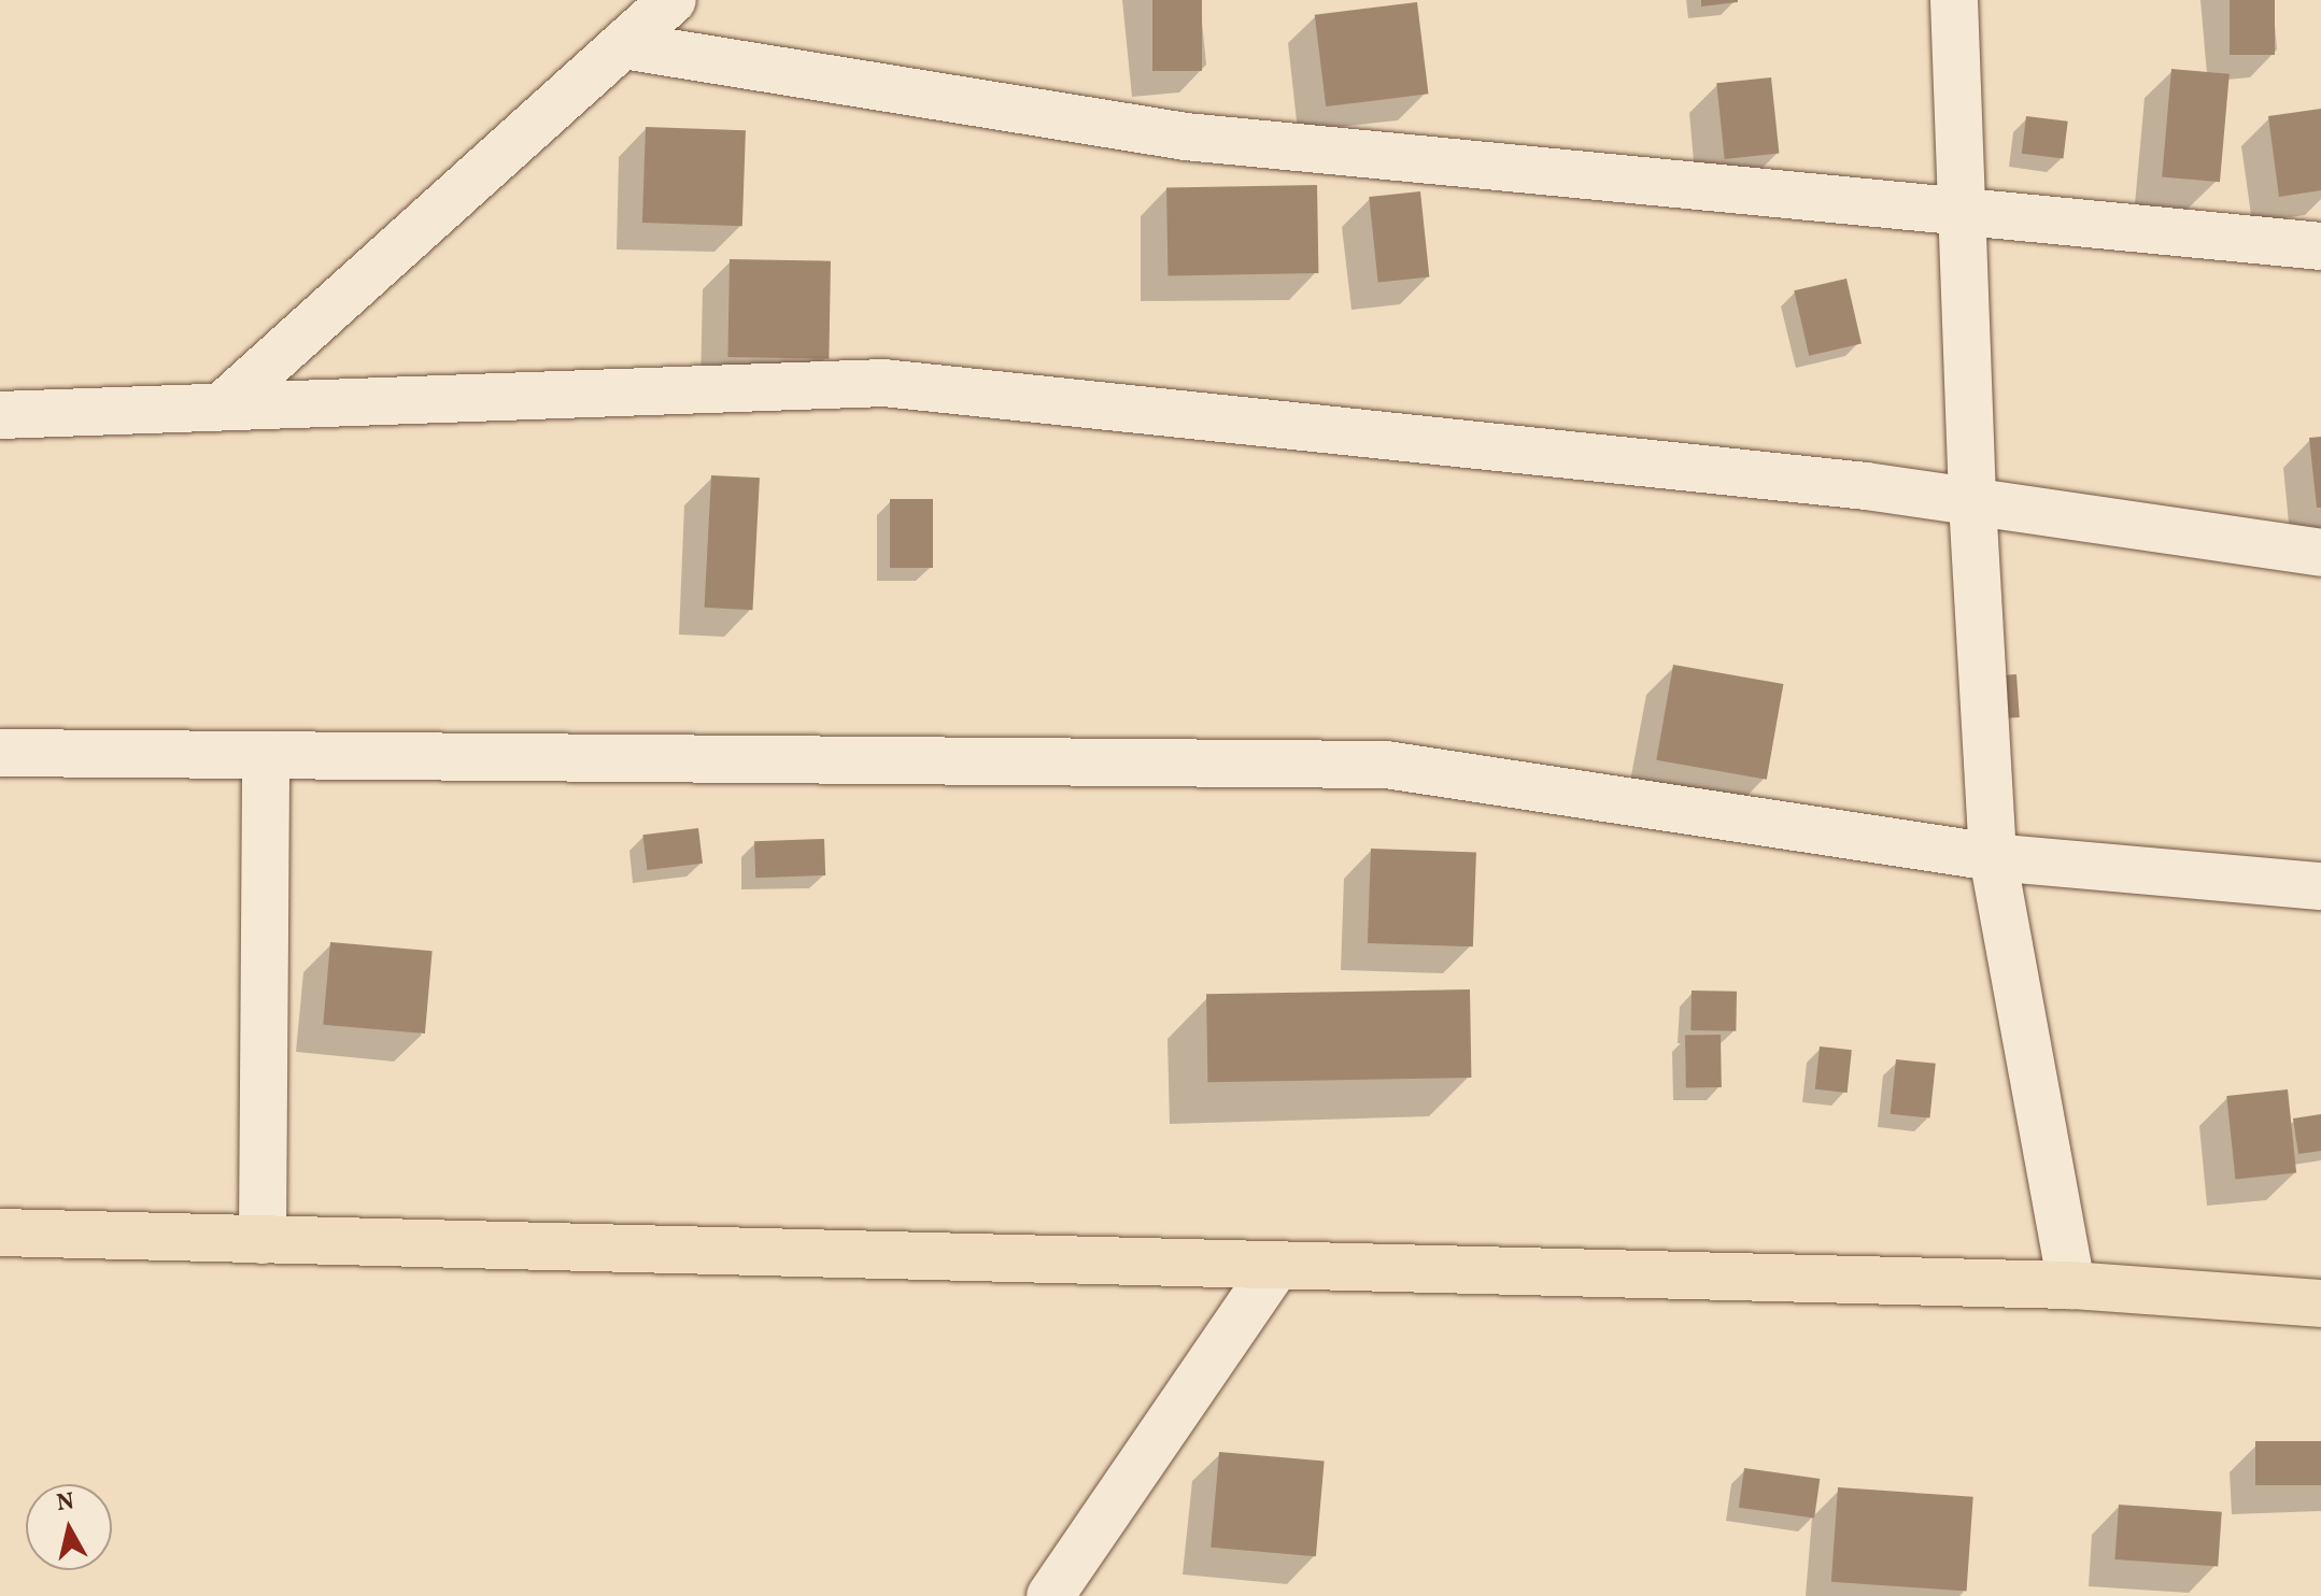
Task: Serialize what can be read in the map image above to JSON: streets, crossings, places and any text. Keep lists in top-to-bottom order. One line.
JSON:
{"north":"top"}
